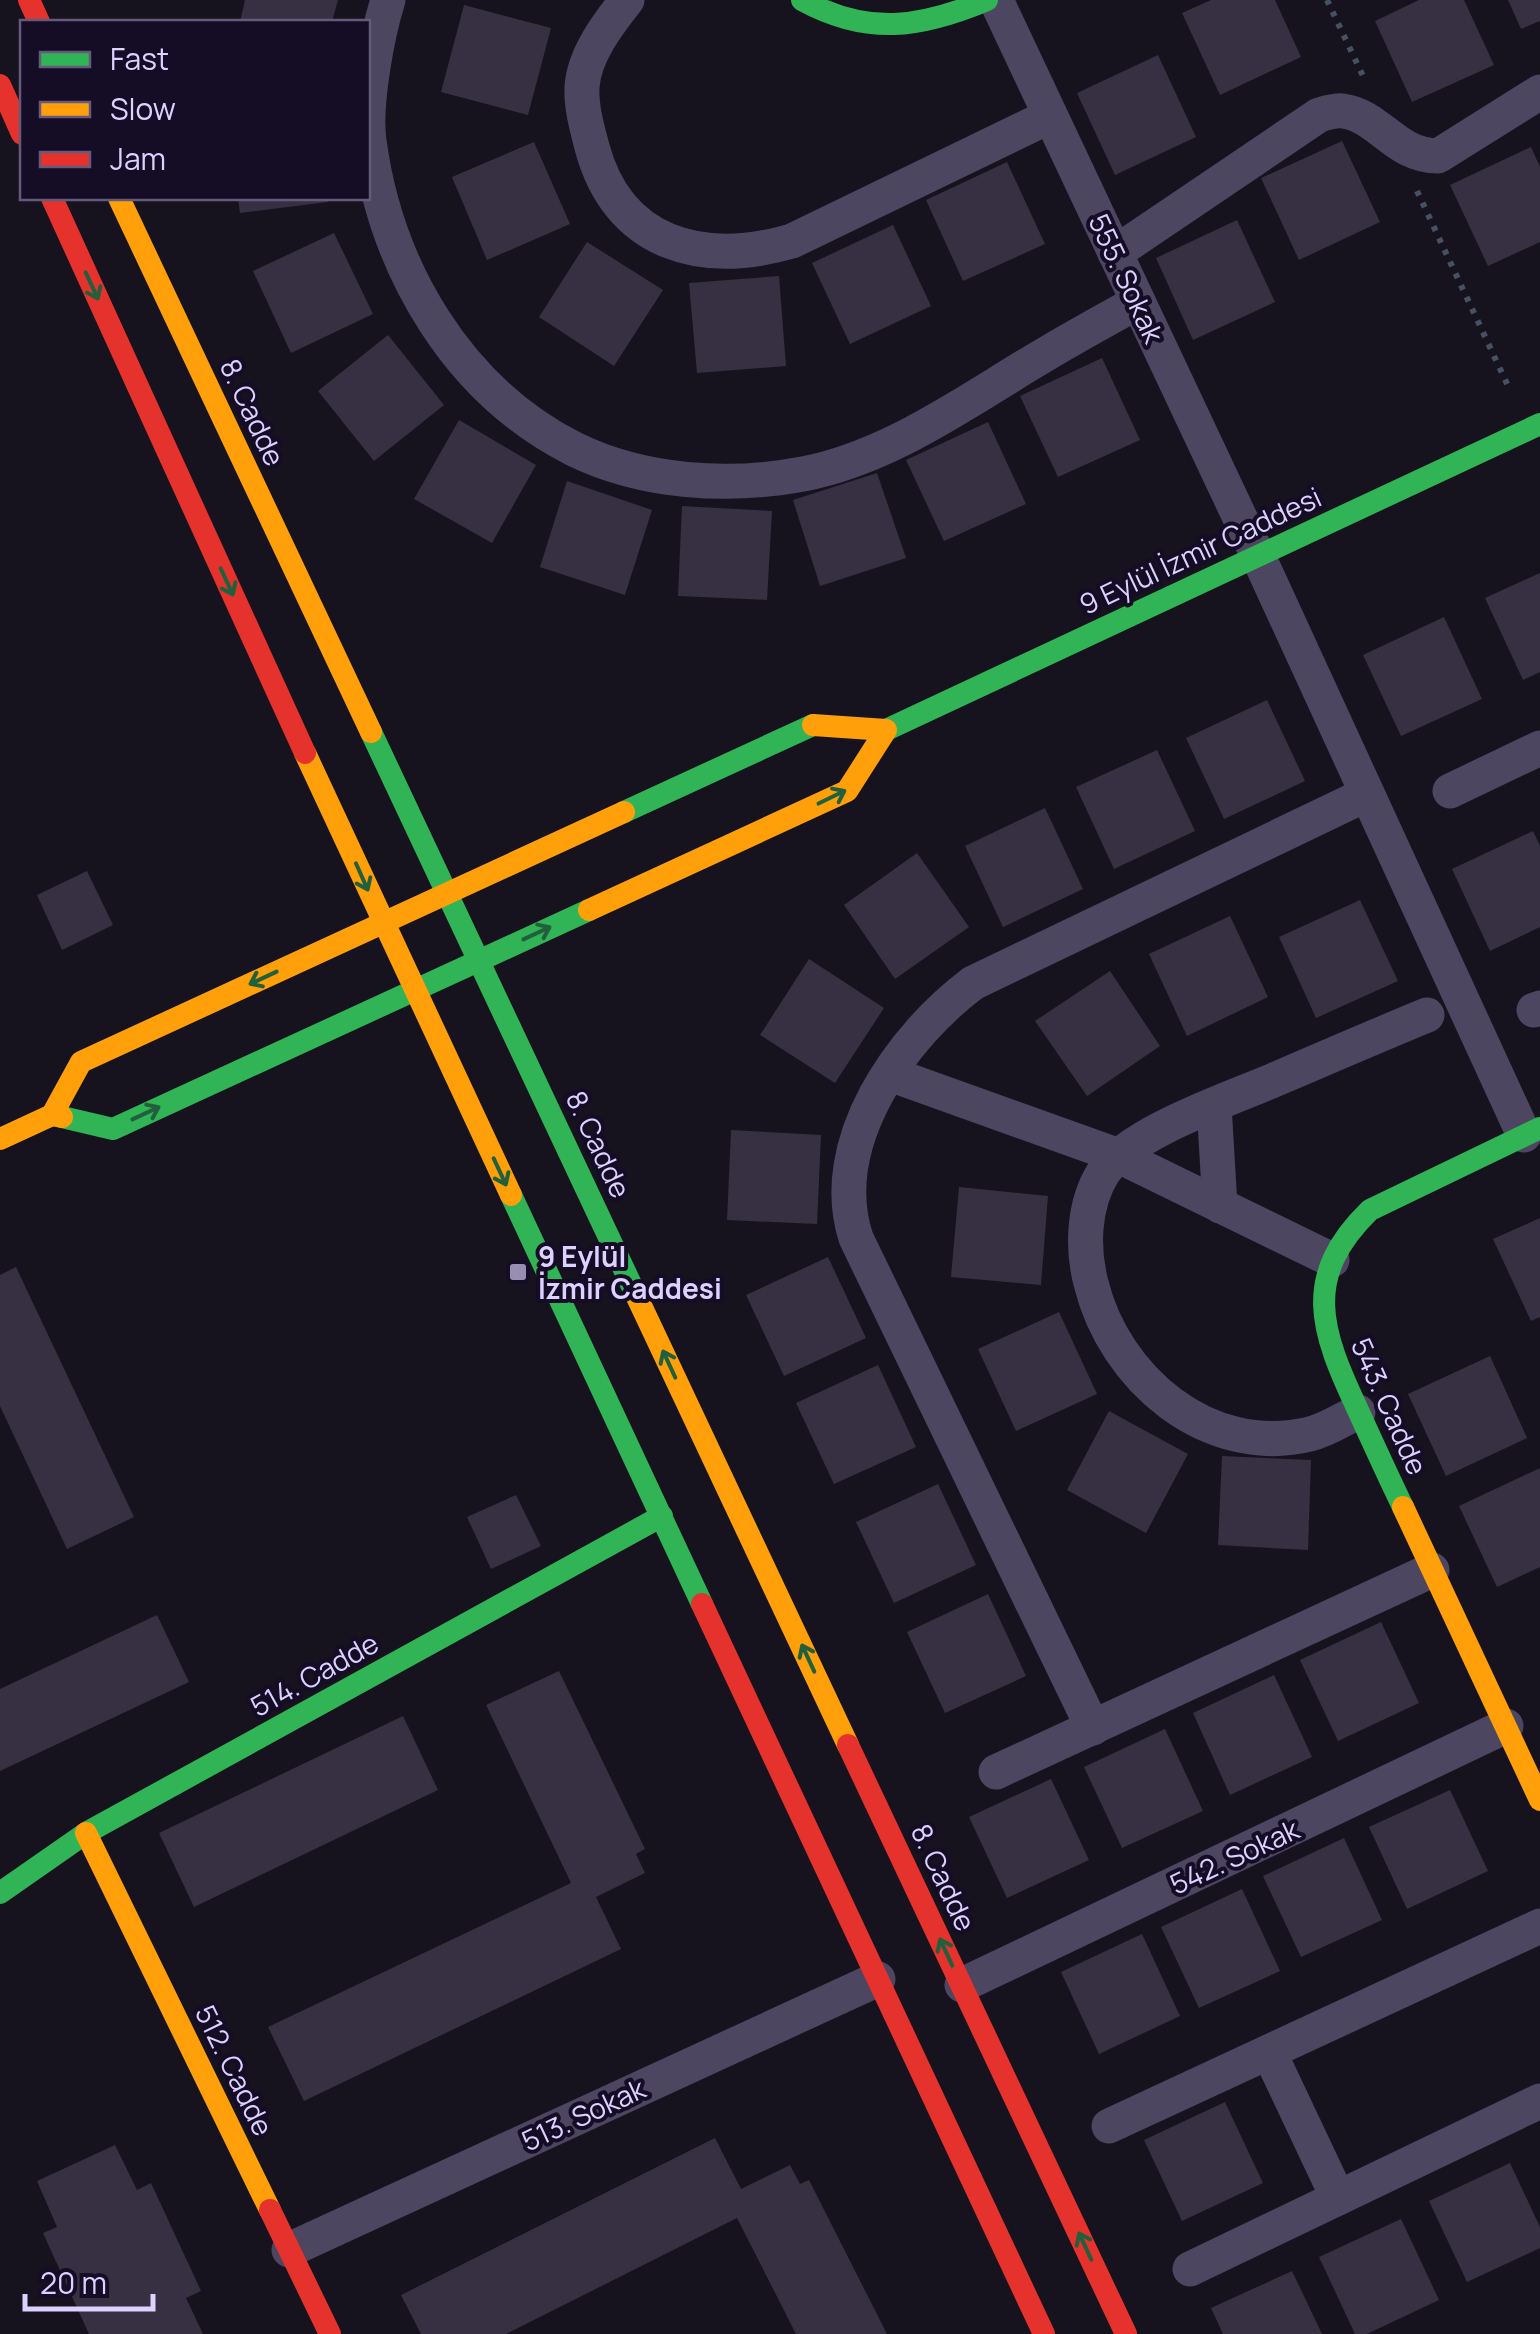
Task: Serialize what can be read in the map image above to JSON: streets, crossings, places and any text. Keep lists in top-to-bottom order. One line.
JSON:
{"streets":{"main road":["8. Cadde","9 Eylül İzmir Caddesi","543. Cadde","514. Cadde","512. Cadde"],"street":["555. Sokak","542. Sokak","513. Sokak"]},"crossings":[["555. Sokak","9 Eylül İzmir Caddesi"],["555. Sokak","543. Cadde"],["8. Cadde","9 Eylül İzmir Caddesi"],["8. Cadde","542. Sokak"],["543. Cadde","542. Sokak"],["514. Cadde","512. Cadde"],["512. Cadde","513. Sokak"]],"places":{"transit":["9 Eylül İzmir Caddesi"]},"legend":["Fast","Slow","Jam"],"scale_bar":"20 m"}
